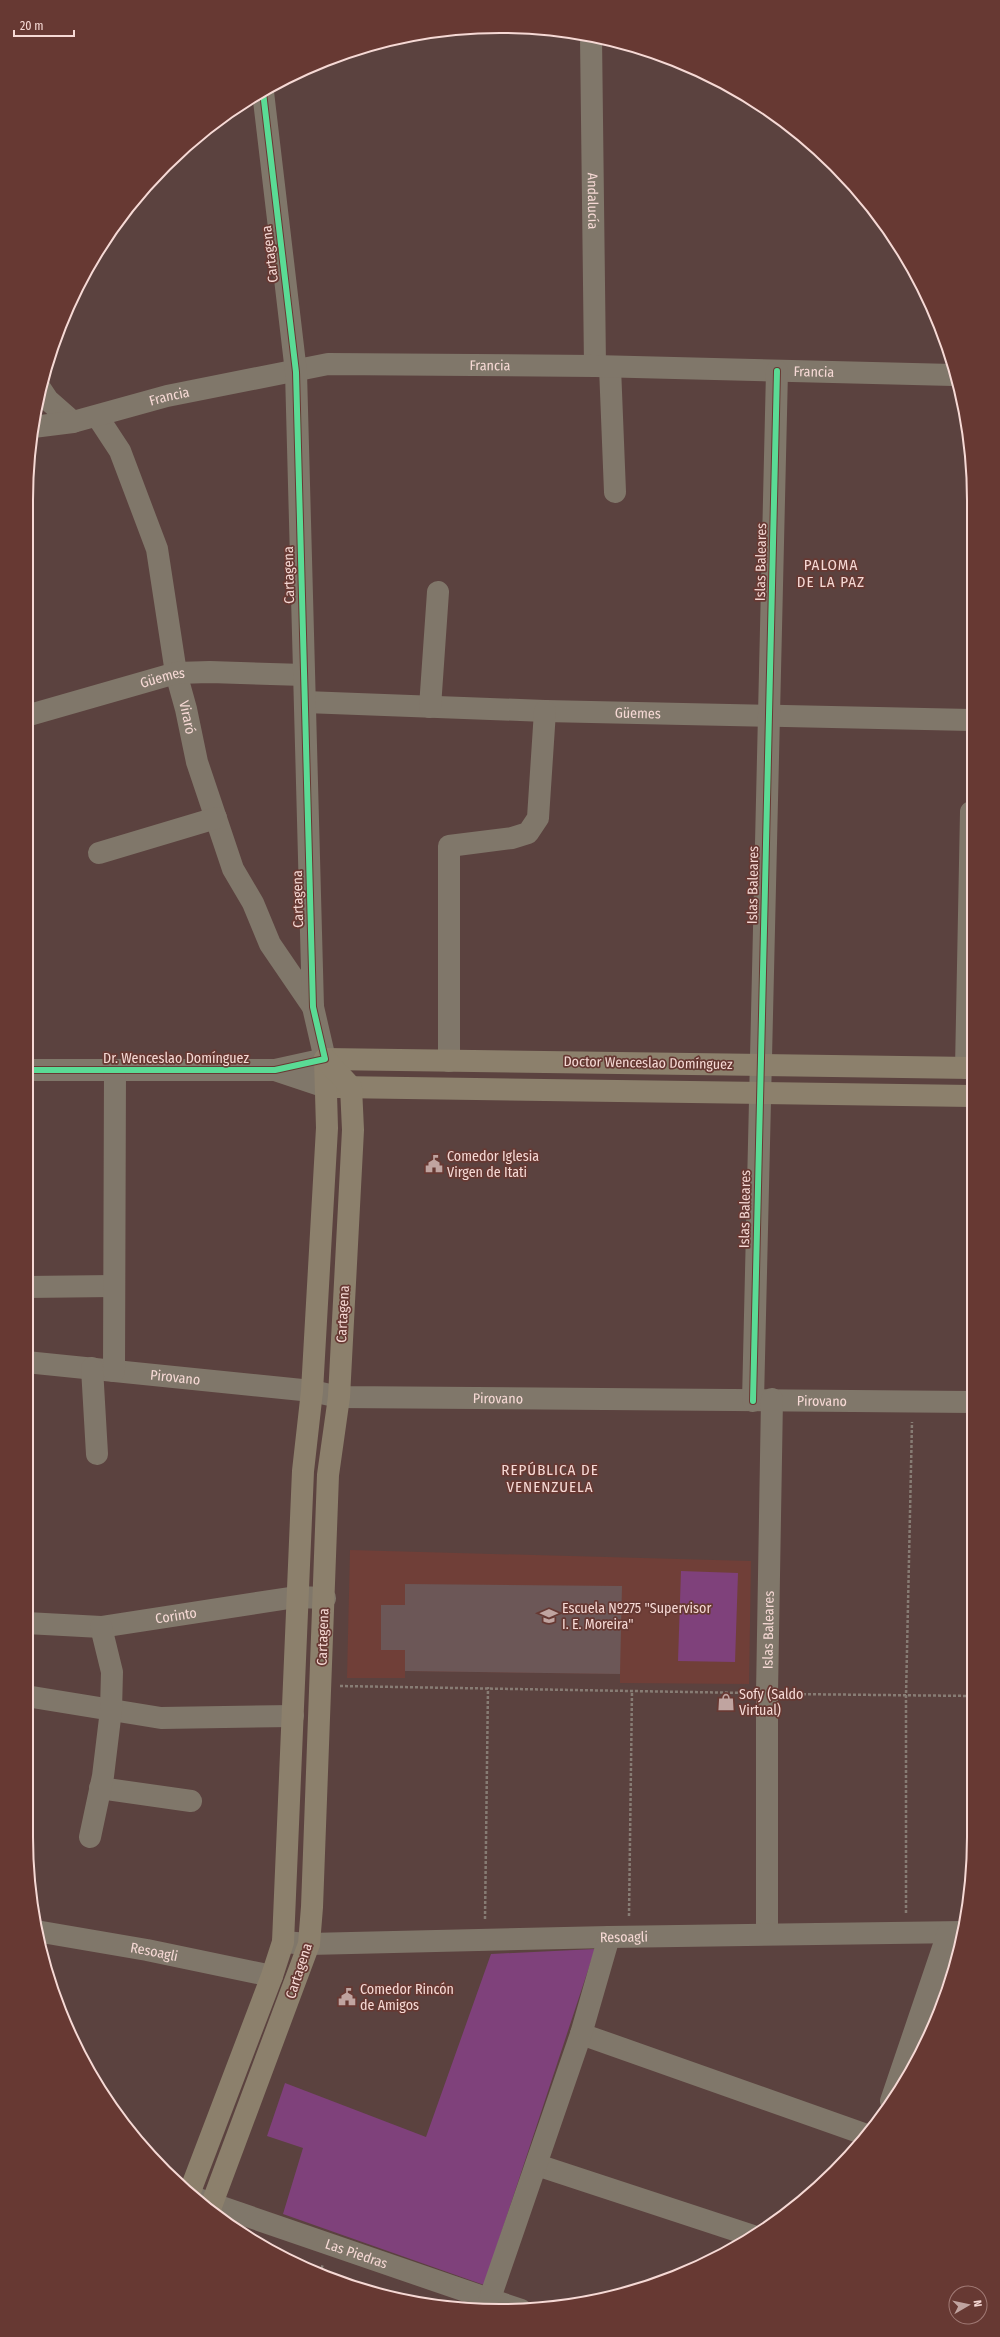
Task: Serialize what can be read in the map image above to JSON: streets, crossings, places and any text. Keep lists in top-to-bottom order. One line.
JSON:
{"streets":{"main road":["Cartagena","Doctor Wenceslao Domínguez"],"street":["Andalucía","Francia","Islas Baleares","Güemes","Viraró","Dr. Wenceslao Domínguez","Pirovano","Corinto","Resoagli","Las Piedras"]},"crossings":[["Andalucía","Francia"],["Cartagena","Francia"],["Cartagena","Güemes"],["Cartagena","Viraró"],["Cartagena","Dr. Wenceslao Domínguez"],["Cartagena","Doctor Wenceslao Domínguez"],["Cartagena","Pirovano"],["Cartagena","Corinto"],["Cartagena","Resoagli"],["Francia","Islas Baleares"],["Francia","Viraró"],["Islas Baleares","Güemes"],["Islas Baleares","Doctor Wenceslao Domínguez"],["Islas Baleares","Pirovano"],["Islas Baleares","Resoagli"],["Güemes","Viraró"],["Dr. Wenceslao Domínguez","Doctor Wenceslao Domínguez"]],"districts":["PALOMA DE LA PAZ","REPÚBLICA DE VENENZUELA"],"places":{"public building":["Comedor Iglesia Virgen de Itati","Comedor Rincón de Amigos"],"school or university":["Escuela Nº275 \"Supervisor I. E. Moreira\""],"shop":["Sofy (Saldo Virtual)"]},"scale_bar":"20 m","north":"right"}
